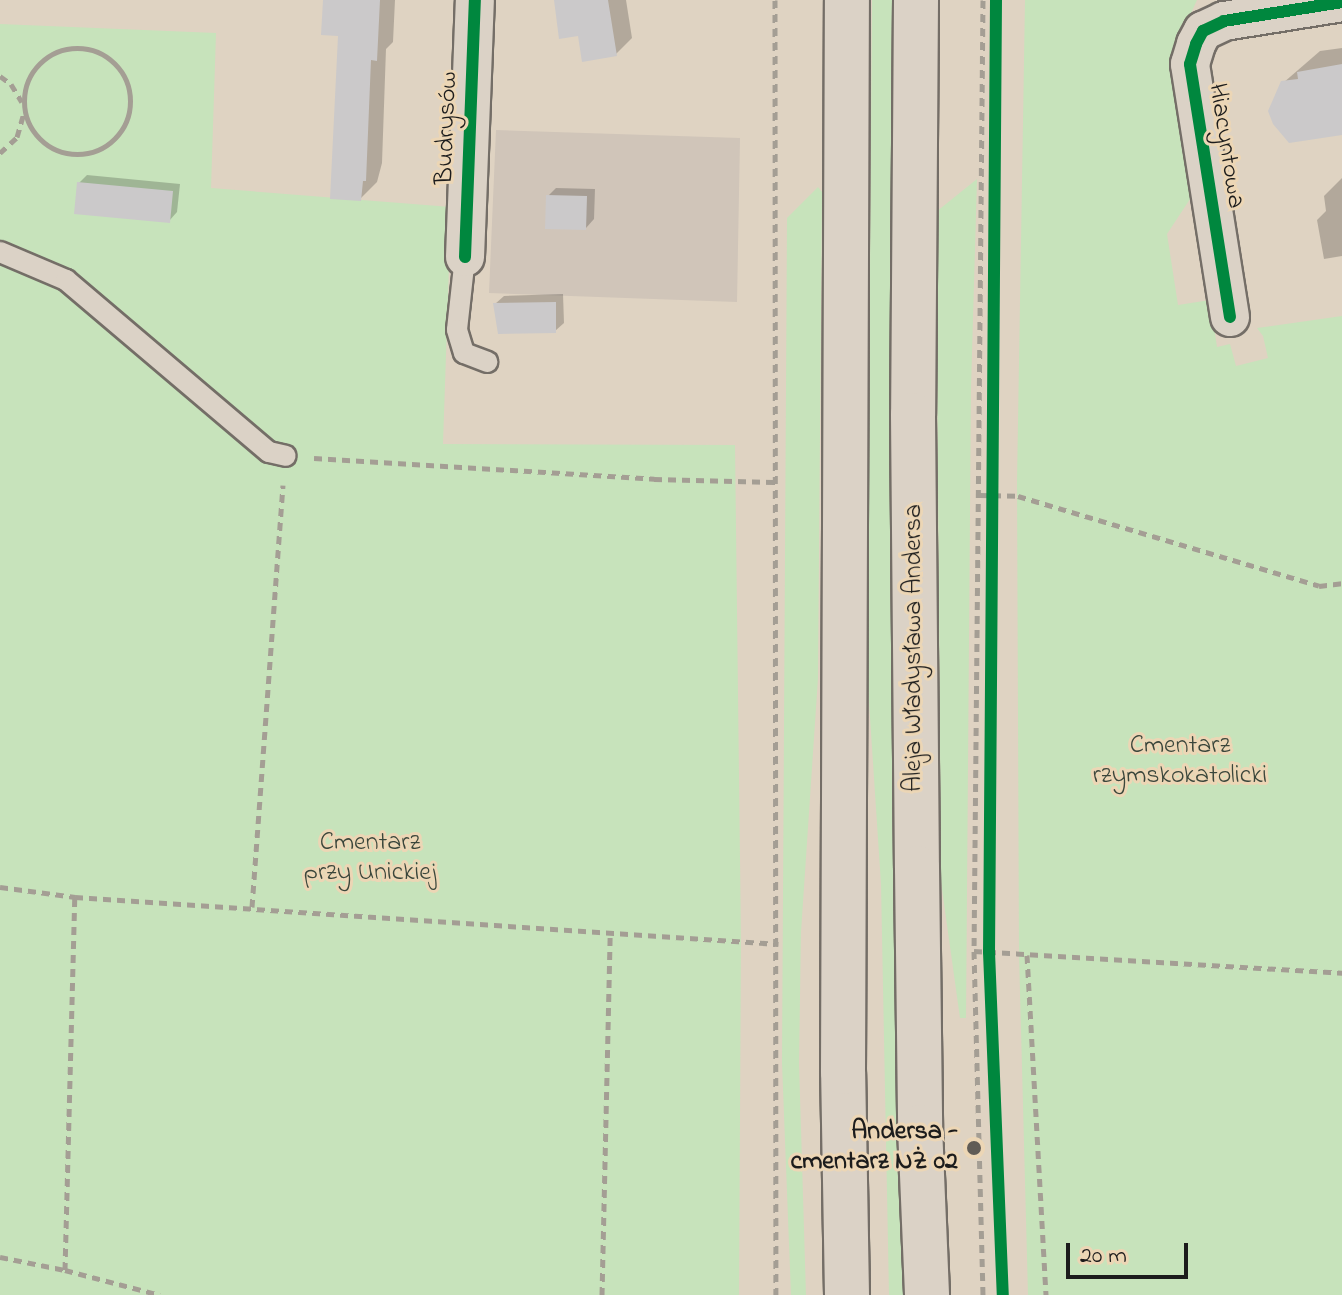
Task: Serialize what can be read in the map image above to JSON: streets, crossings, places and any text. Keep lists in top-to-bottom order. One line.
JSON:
{"streets":{"main road":["Aleja Władysława Andersa"],"street":["Budrysów","Hiacyntowa"]},"parks":["Cmentarz rzymskokatolicki","Cmentarz przy Unickiej"],"places":["Andersa - cmentarz NŻ 02"],"scale_bar":"20 m"}
